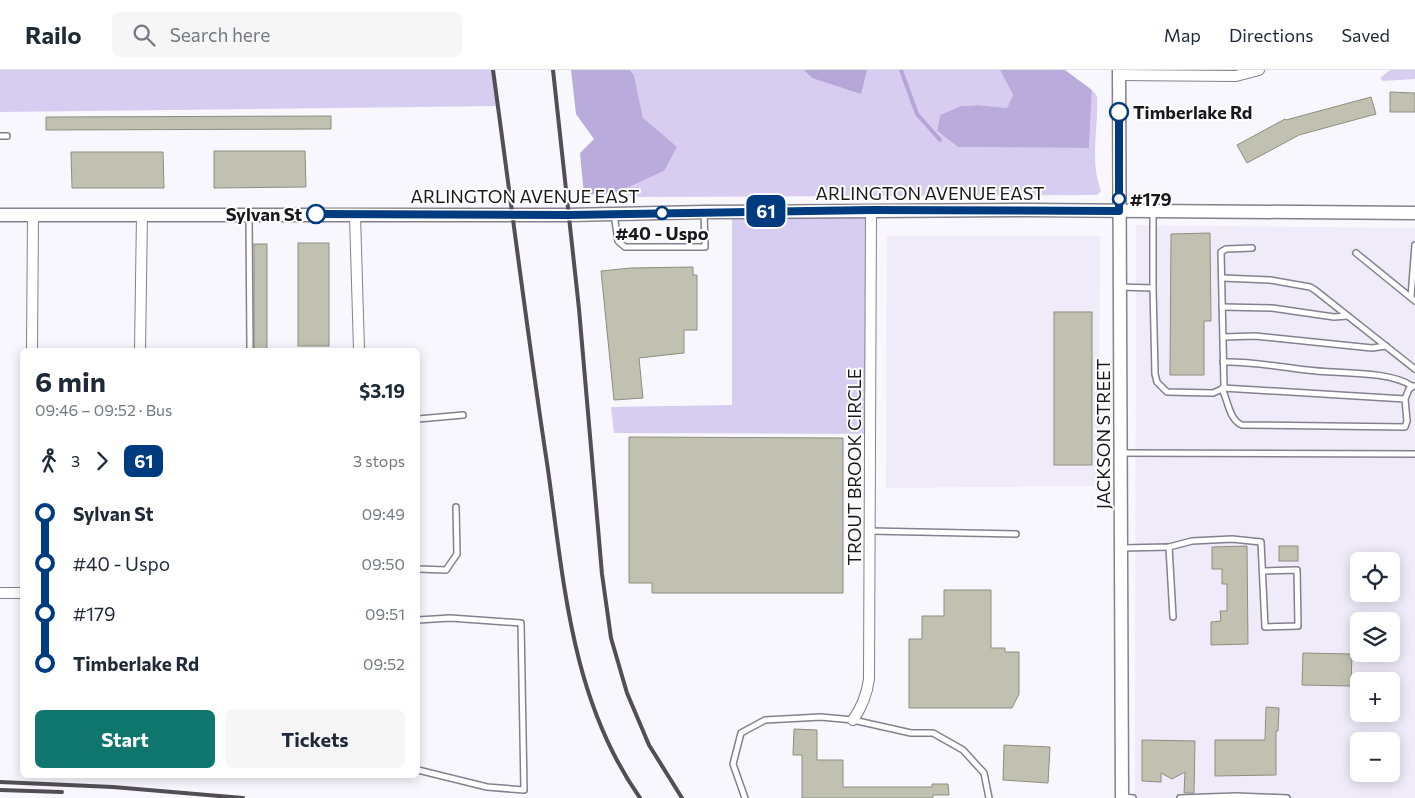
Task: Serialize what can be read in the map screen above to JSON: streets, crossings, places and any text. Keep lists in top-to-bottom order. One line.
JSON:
{"streets":{"street":["ARLINGTON AVENUE EAST","JACKSON STREET","TROUT BROOK CIRCLE"]},"crossings":[["ARLINGTON AVENUE EAST","JACKSON STREET"],["ARLINGTON AVENUE EAST","TROUT BROOK CIRCLE"]],"places":["Timberlake Rd","#179","#40 - Uspo","Sylvan St"],"lines":["bus line 61"],"page":{"header":"Railo","search":"Search here","nav":["Map","Directions","Saved"],"on_map":"61","heading":["6 min","09:46 – 09:52 · Bus","$3.19"],"legs":["3","61","3 stops"],"list":[{"name":"Sylvan St","value":"09:49"},{"name":"#40 - Uspo","value":"09:50"},{"name":"#179","value":"09:51"},{"name":"Timberlake Rd","value":"09:52"}],"map_buttons":["+","−"],"buttons":["Start","Tickets"]}}
